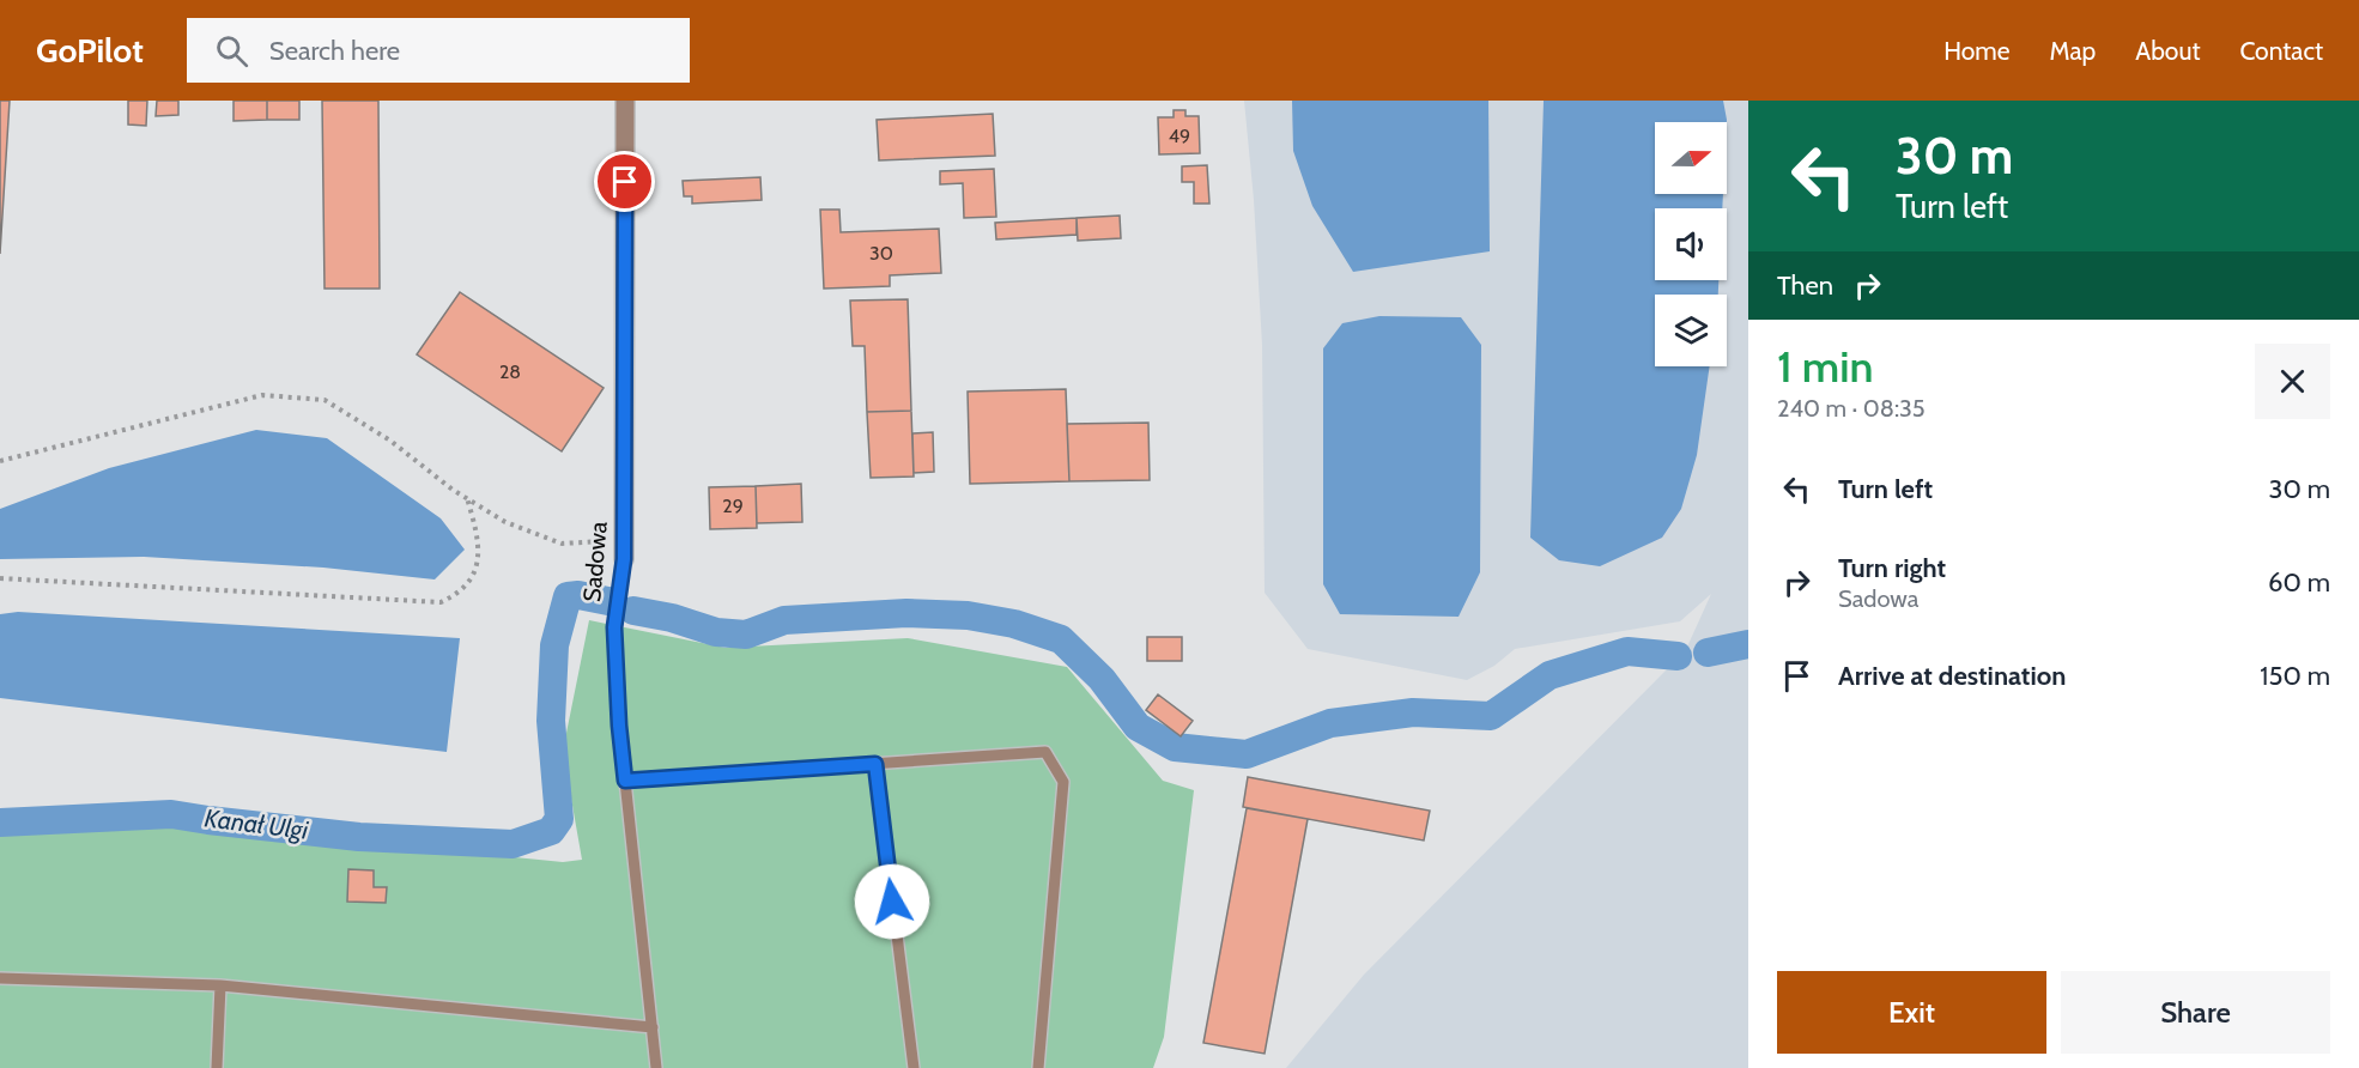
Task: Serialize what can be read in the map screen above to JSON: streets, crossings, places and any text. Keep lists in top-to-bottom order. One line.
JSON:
{"streets":{"street":["Sadowa"]},"water":["Kanał Ulgi"],"house_numbers":["49","30","28","29"],"north":"right","page":{"header":"GoPilot","search":"Search here","nav":["Home","Map","About","Contact"],"turn":["30 m","Turn left"],"then":"Then","heading":["1 min","240 m · 08:35"],"list":[{"name":"Turn left","value":"30 m"},{"name":"Turn right","note":"Sadowa","value":"60 m"},{"name":"Arrive at destination","value":"150 m"}],"buttons":["Exit","Share"]}}
